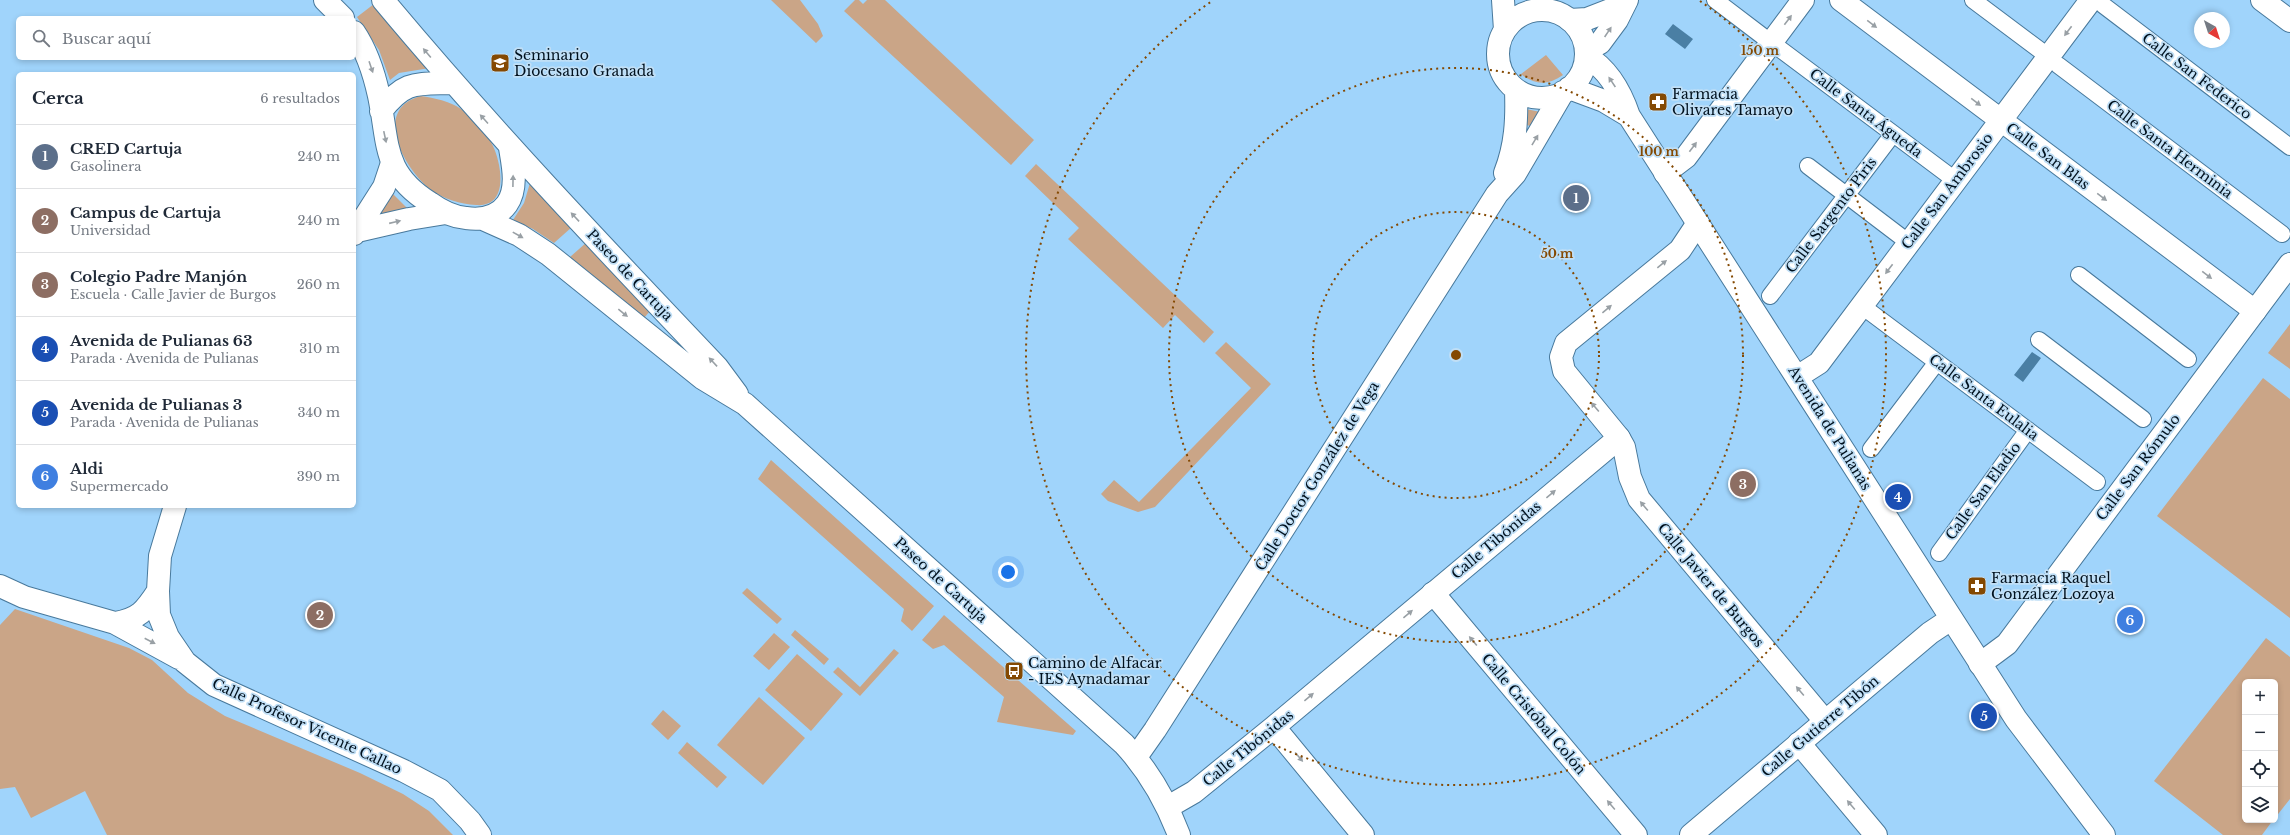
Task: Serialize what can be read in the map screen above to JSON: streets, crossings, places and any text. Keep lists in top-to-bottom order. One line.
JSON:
{"streets":{"main road":["Calle San Blas","Calle San Ambrosio","Paseo de Cartuja","Avenida de Pulianas","Calle San Rómulo","Calle Doctor González de Vega","Calle Tibónidas","Calle Javier de Burgos","Calle Cristóbal Colón","Calle Profesor Vicente Callao","Calle Gutierre Tibón"],"street":["Calle San Federico","Calle Santa Águeda","Calle Santa Herminia","Calle Sargento Piris","Calle Santa Eulalia","Calle San Eladio"]},"crossings":[["Calle San Federico","Calle San Ambrosio"],["Calle Santa Águeda","Calle Sargento Piris"],["Calle San Blas","Calle San Ambrosio"],["Calle San Blas","Calle San Rómulo"],["Calle San Ambrosio","Avenida de Pulianas"],["Paseo de Cartuja","Calle Doctor González de Vega"],["Paseo de Cartuja","Calle Tibónidas"],["Calle Santa Eulalia","Calle San Eladio"],["Avenida de Pulianas","Calle San Rómulo"],["Avenida de Pulianas","Calle Doctor González de Vega"],["Avenida de Pulianas","Calle Gutierre Tibón"],["Calle Tibónidas","Calle Javier de Burgos"],["Calle Tibónidas","Calle Cristóbal Colón"],["Calle Javier de Burgos","Calle Gutierre Tibón"]],"one_way":["Calle San Blas","Calle San Ambrosio","Calle Tibónidas","Calle Javier de Burgos","Calle Cristóbal Colón"],"places":{"school or university":["Seminario Diocesano Granada"],"pharmacy":["Farmacia Olivares Tamayo","Farmacia Raquel González Lozoya"],"bus stop":["Camino de Alfacar - IES Aynadamar"]},"north":"bottom right","page":{"search":"Buscar aquí","heading":["Cerca","6 resultados"],"list":[{"mark":"1","name":"CRED Cartuja","note":"Gasolinera","value":"240 m"},{"mark":"2","name":"Campus de Cartuja","note":"Universidad","value":"240 m"},{"mark":"3","name":"Colegio Padre Manjón","note":"Escuela · Calle Javier de Burgos","value":"260 m"},{"mark":"4","name":"Avenida de Pulianas 63","note":"Parada · Avenida de Pulianas","value":"310 m"},{"mark":"5","name":"Avenida de Pulianas 3","note":"Parada · Avenida de Pulianas","value":"340 m"},{"mark":"6","name":"Aldi","note":"Supermercado","value":"390 m"}],"pins":["1","3","4","2","6","5"],"map_buttons":["+","−"]},"rings":["150 m","100 m","50 m"]}
